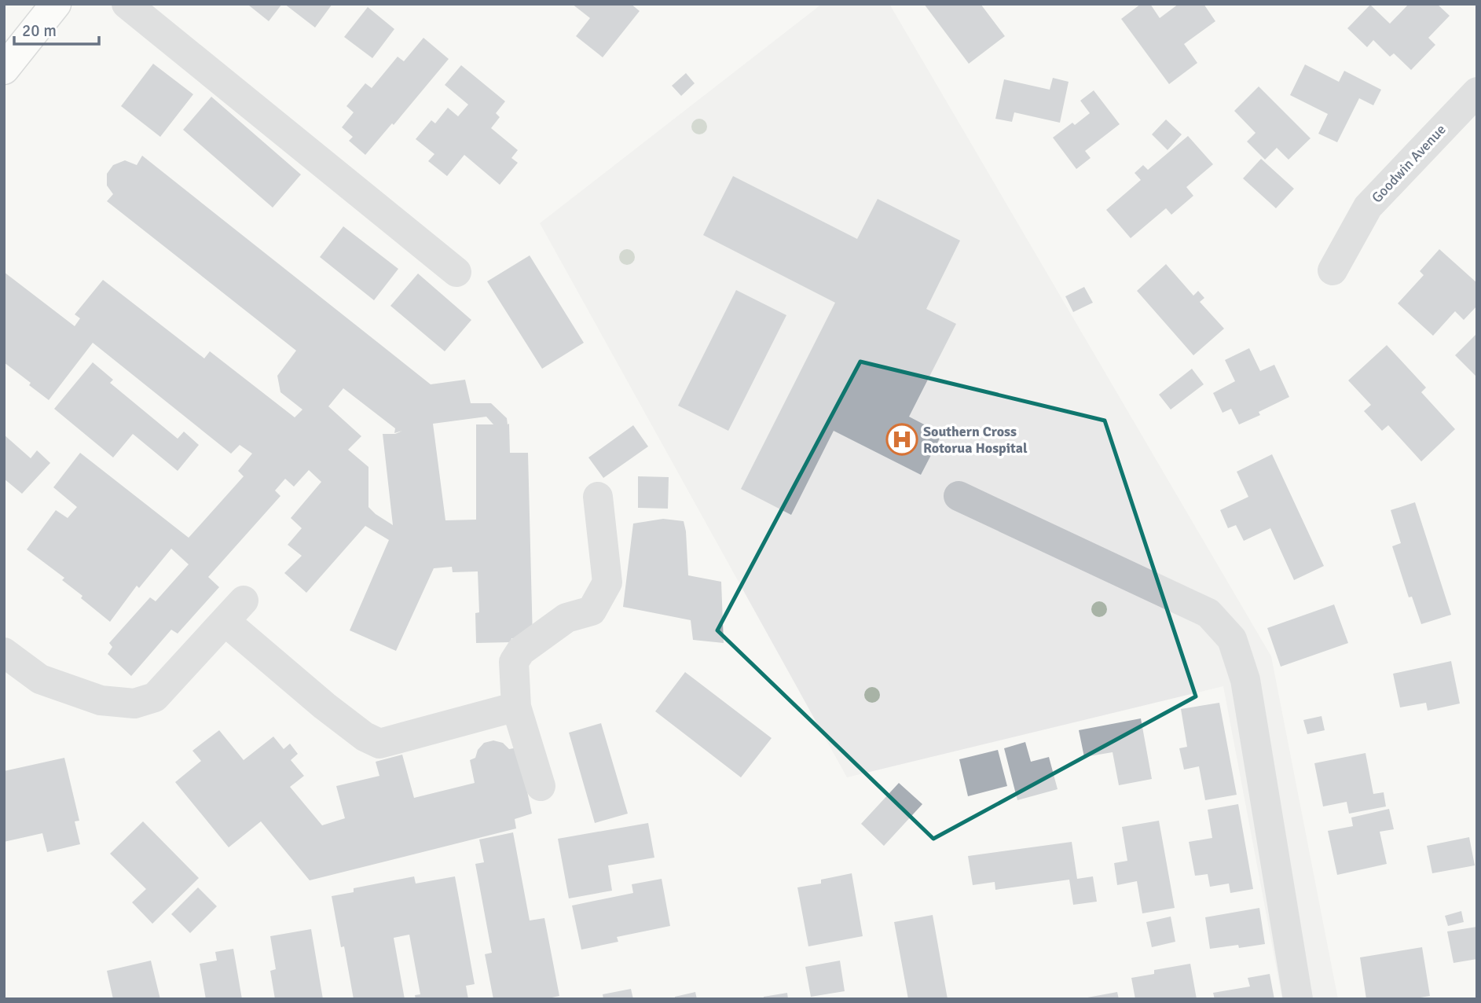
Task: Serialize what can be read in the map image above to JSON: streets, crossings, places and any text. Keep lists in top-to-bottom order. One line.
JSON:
{"streets":{"street":["Goodwin Avenue"]},"places":{"hospital":["Southern Cross Rotorua Hospital"]},"scale_bar":"20 m"}
